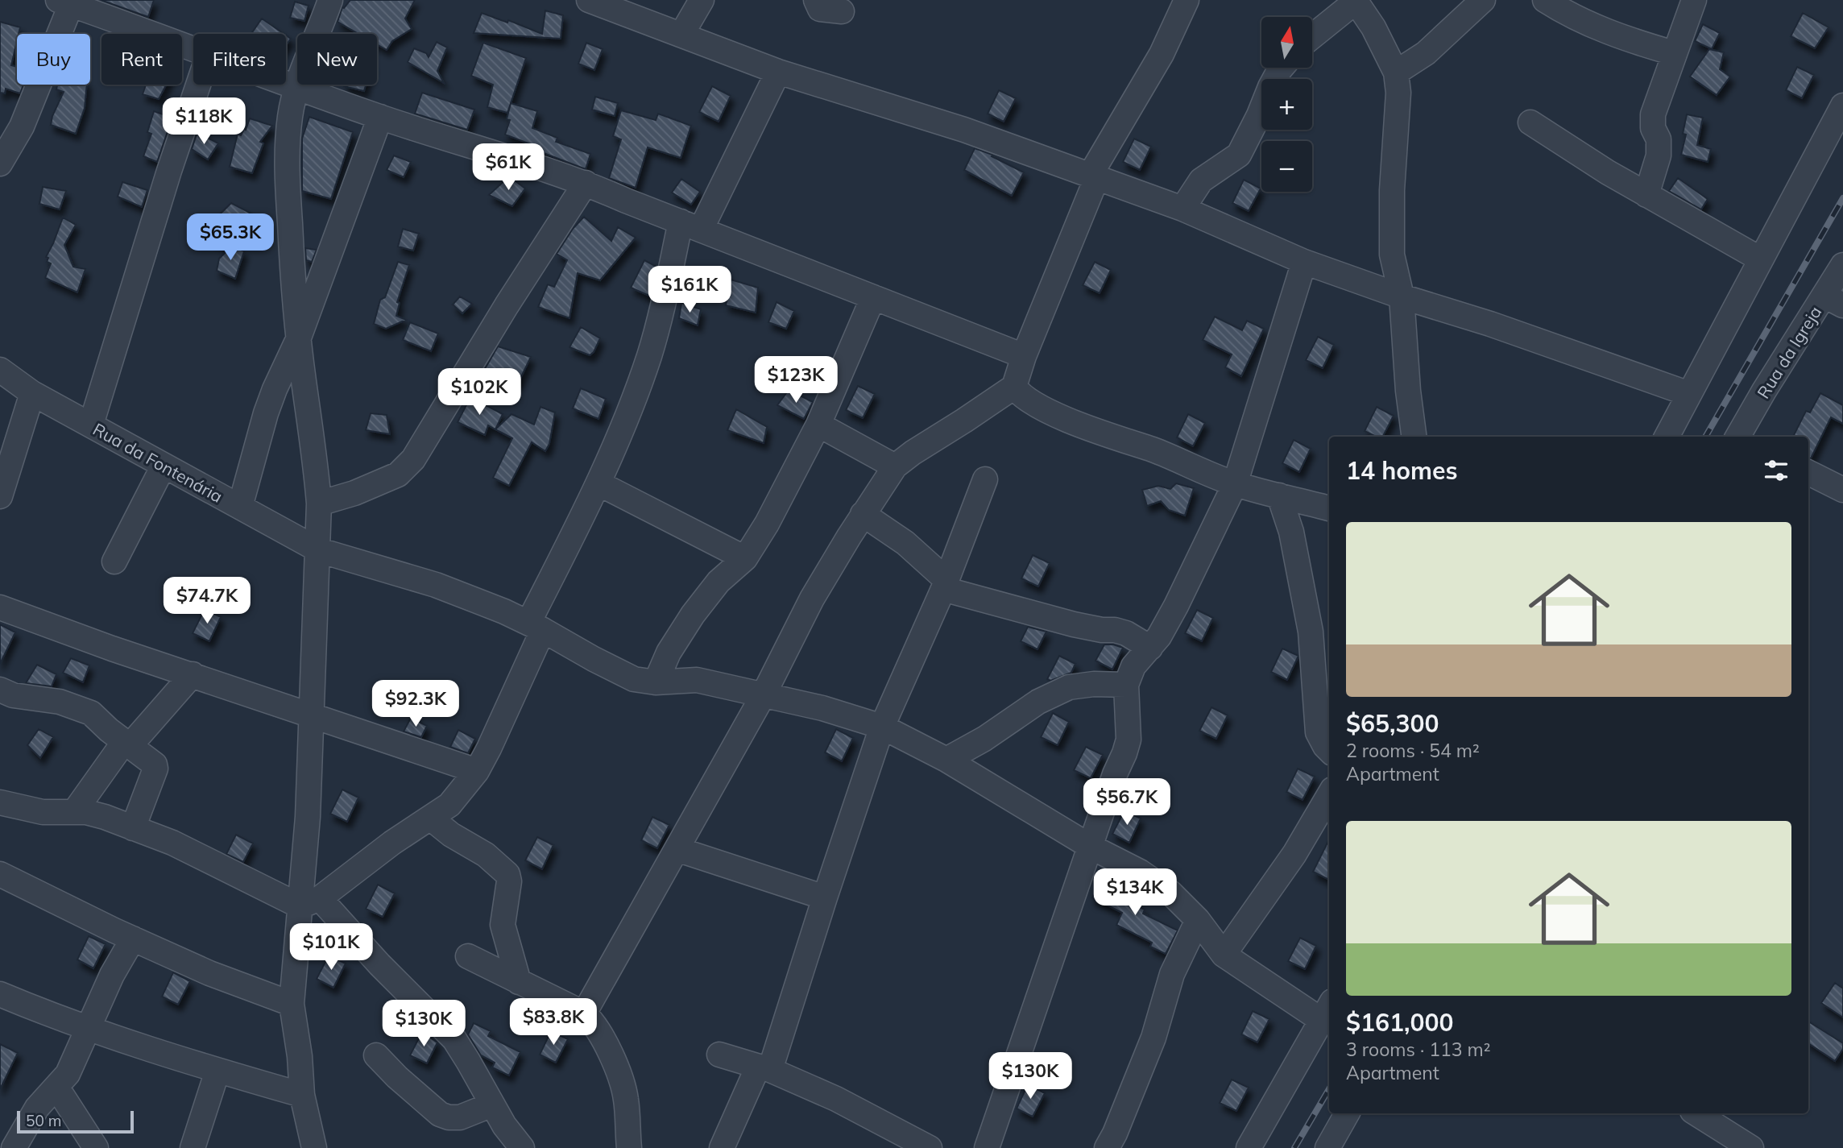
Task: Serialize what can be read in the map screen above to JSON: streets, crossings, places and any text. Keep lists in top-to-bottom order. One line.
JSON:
{"streets":{"street":["Rua da Igreja","Rua da Fontenária"]},"scale_bar":"50 m","north":"top","page":{"map_buttons":["+","−"],"chip":["Buy","Rent","Filters","New"],"price":["$118K","$61K","$65.3K","$161K","$123K","$102K","$74.7K","$92.3K","$56.7K","$134K","$101K","$83.8K","$130K","$130K"],"heading":"14 homes","list":[{"name":"$65,300","note":"2 rooms · 54 m² · Apartment"},{"name":"$161,000","note":"3 rooms · 113 m² · Apartment"}],"scale":"50 m"}}
